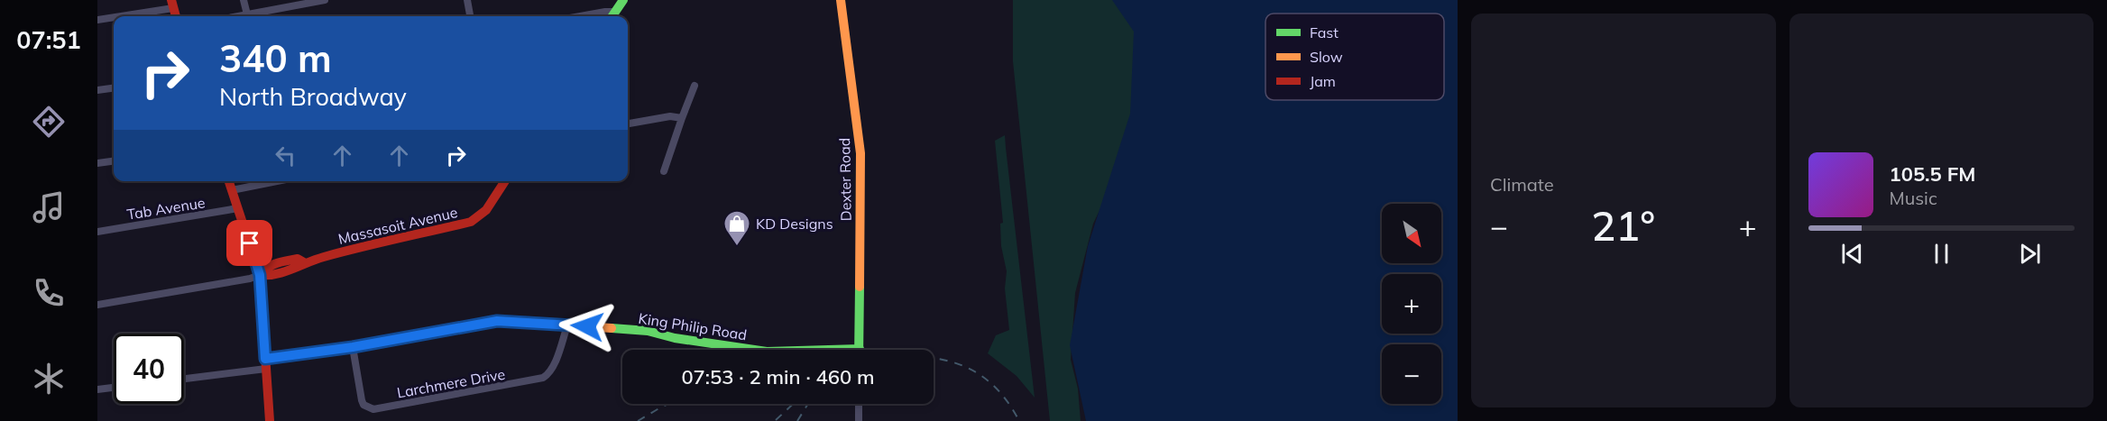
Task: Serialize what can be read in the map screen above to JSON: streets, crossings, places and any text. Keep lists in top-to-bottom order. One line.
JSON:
{"streets":{"street":["Dexter Road","Tab Avenue","Massasoit Avenue","King Philip Road","Larchmere Drive"]},"crossings":[["Dexter Road","King Philip Road"],["King Philip Road","Larchmere Drive"]],"places":{"shop":["KD Designs"]},"legend":["Fast","Slow","Jam"],"north":"bottom right","page":{"tabs":"07:51","tile":"Climate","turn":["340 m","North Broadway"],"song":["105.5 FM","Music"],"map_buttons":["+","−"],"heat":["−","21°","+"],"limit":"40","trip":"07:53 · 2 min · 460 m"}}
